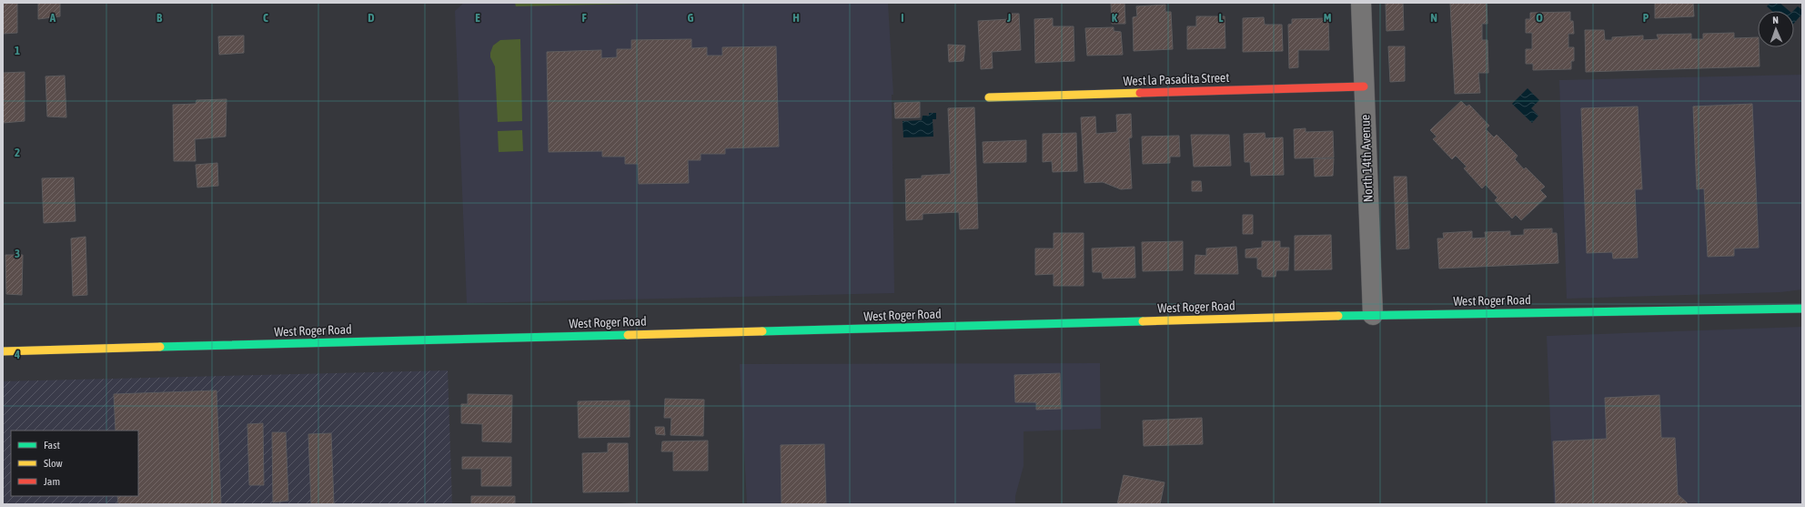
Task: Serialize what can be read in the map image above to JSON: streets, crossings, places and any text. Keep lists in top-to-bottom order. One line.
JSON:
{"streets":{"street":["West la Pasadita Street","North 14th Avenue","West Roger Road"]},"crossings":[["West la Pasadita Street","North 14th Avenue"],["North 14th Avenue","West Roger Road"]],"legend":["Fast","Slow","Jam"],"north":"top","grid":{"columns":["A","B","C","D","E","F","G","H","I","J","K","L","M","N","O","P"],"rows":["1","2","3","4"]}}
